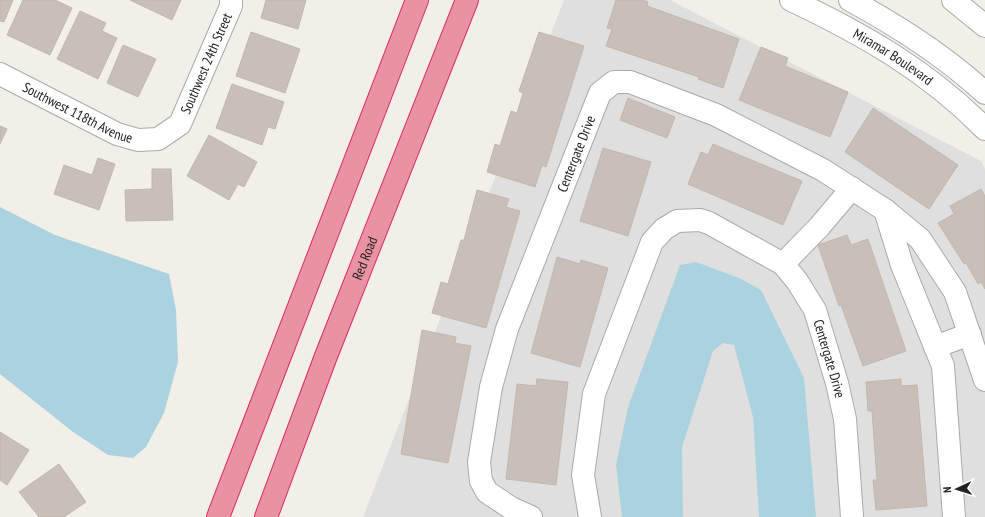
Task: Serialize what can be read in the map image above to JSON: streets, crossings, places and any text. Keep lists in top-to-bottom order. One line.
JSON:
{"streets":{"highway":["Red Road"],"street":["Miramar Boulevard","Southwest 24th Street","Southwest 118th Avenue","Centergate Drive"]},"crossings":[["Southwest 24th Street","Southwest 118th Avenue"]],"north":"left"}
